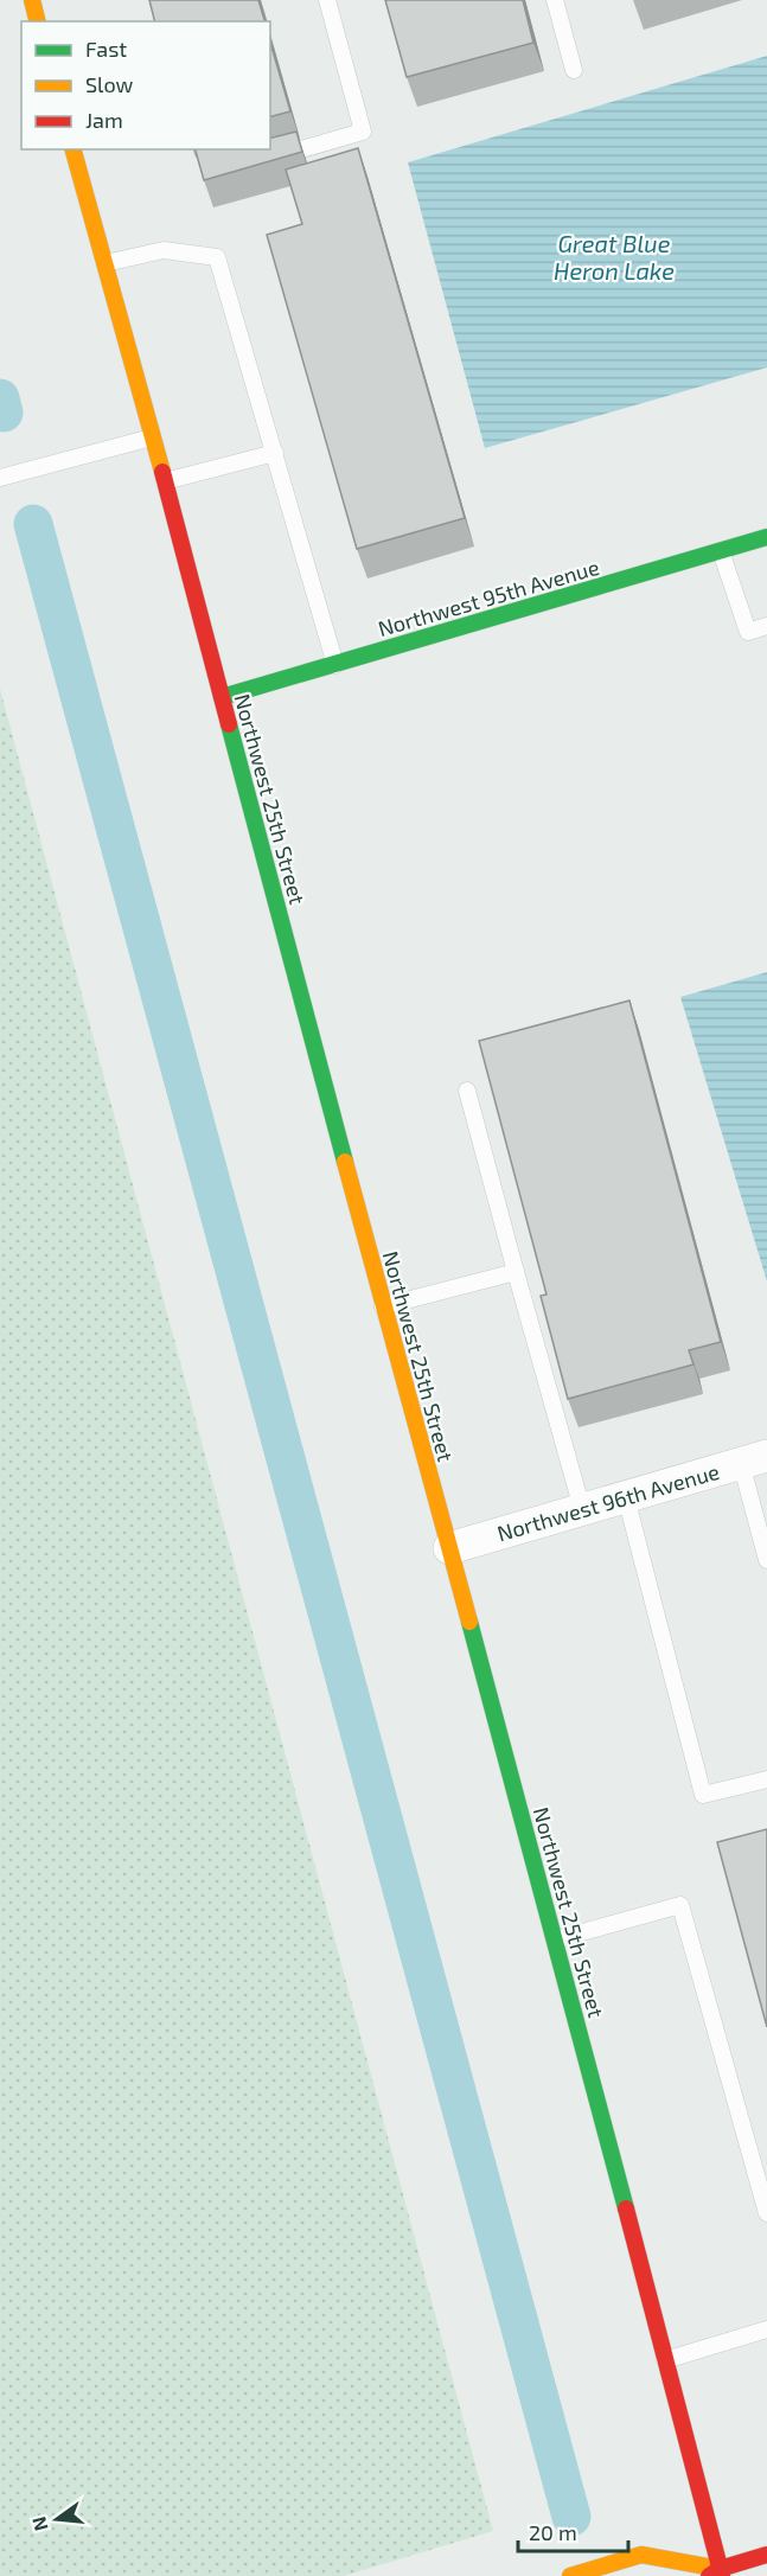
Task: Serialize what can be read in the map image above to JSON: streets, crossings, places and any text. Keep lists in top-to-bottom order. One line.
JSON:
{"streets":{"main road":["Northwest 95th Avenue","Northwest 25th Street"],"street":["Northwest 96th Avenue"]},"crossings":[["Northwest 95th Avenue","Northwest 25th Street"],["Northwest 25th Street","Northwest 96th Avenue"]],"water":["Great Blue Heron Lake"],"legend":["Fast","Slow","Jam"],"scale_bar":"20 m","north":"left"}
